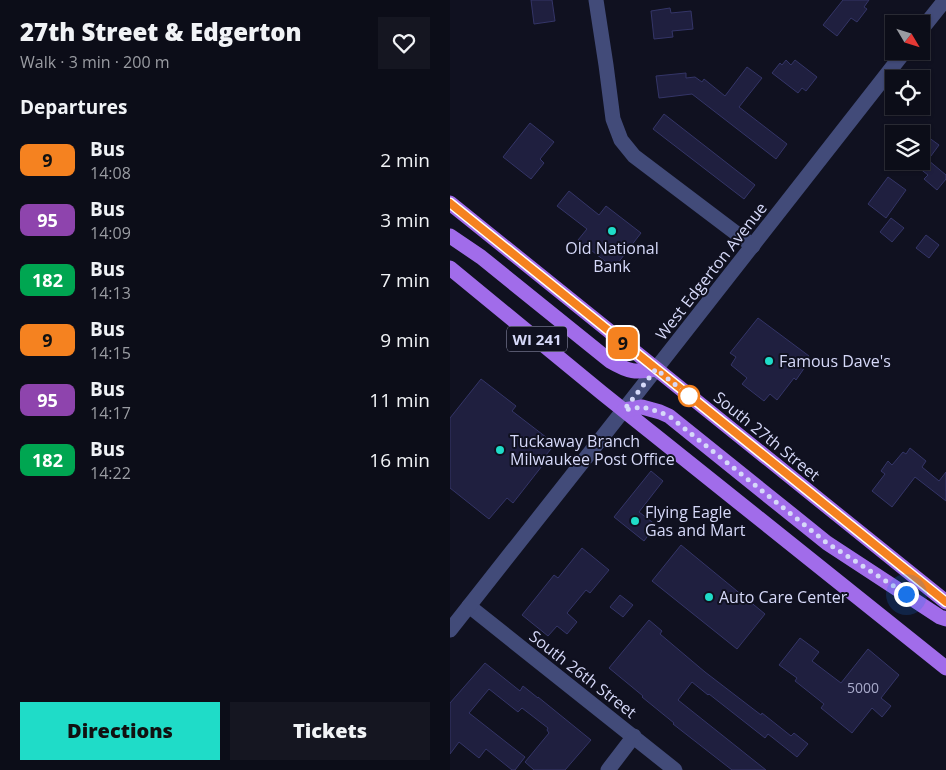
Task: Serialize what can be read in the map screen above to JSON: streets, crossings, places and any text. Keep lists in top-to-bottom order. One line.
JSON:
{"streets":{"main road":["WI 241","South 27th Street"],"street":["West Edgerton Avenue","South 26th Street"]},"crossings":[["West Edgerton Avenue","WI 241"],["West Edgerton Avenue","South 27th Street"],["West Edgerton Avenue","South 26th Street"]],"places":["Old National Bank","Famous Dave's","Tuckaway Branch Milwaukee Post Office","Flying Eagle Gas and Mart","Auto Care Center"],"lines":["bus line 9"],"house_numbers":["5000"],"north":"bottom right","page":{"heading":[["27th Street & Edgerton","Walk · 3 min · 200 m"],"Departures"],"on_map":"9","list":[{"mark":"9","name":"Bus","note":"14:08","value":"2 min"},{"mark":"95","name":"Bus","note":"14:09","value":"3 min"},{"mark":"182","name":"Bus","note":"14:13","value":"7 min"},{"mark":"9","name":"Bus","note":"14:15","value":"9 min"},{"mark":"95","name":"Bus","note":"14:17","value":"11 min"},{"mark":"182","name":"Bus","note":"14:22","value":"16 min"}],"buttons":["Directions","Tickets"]}}
